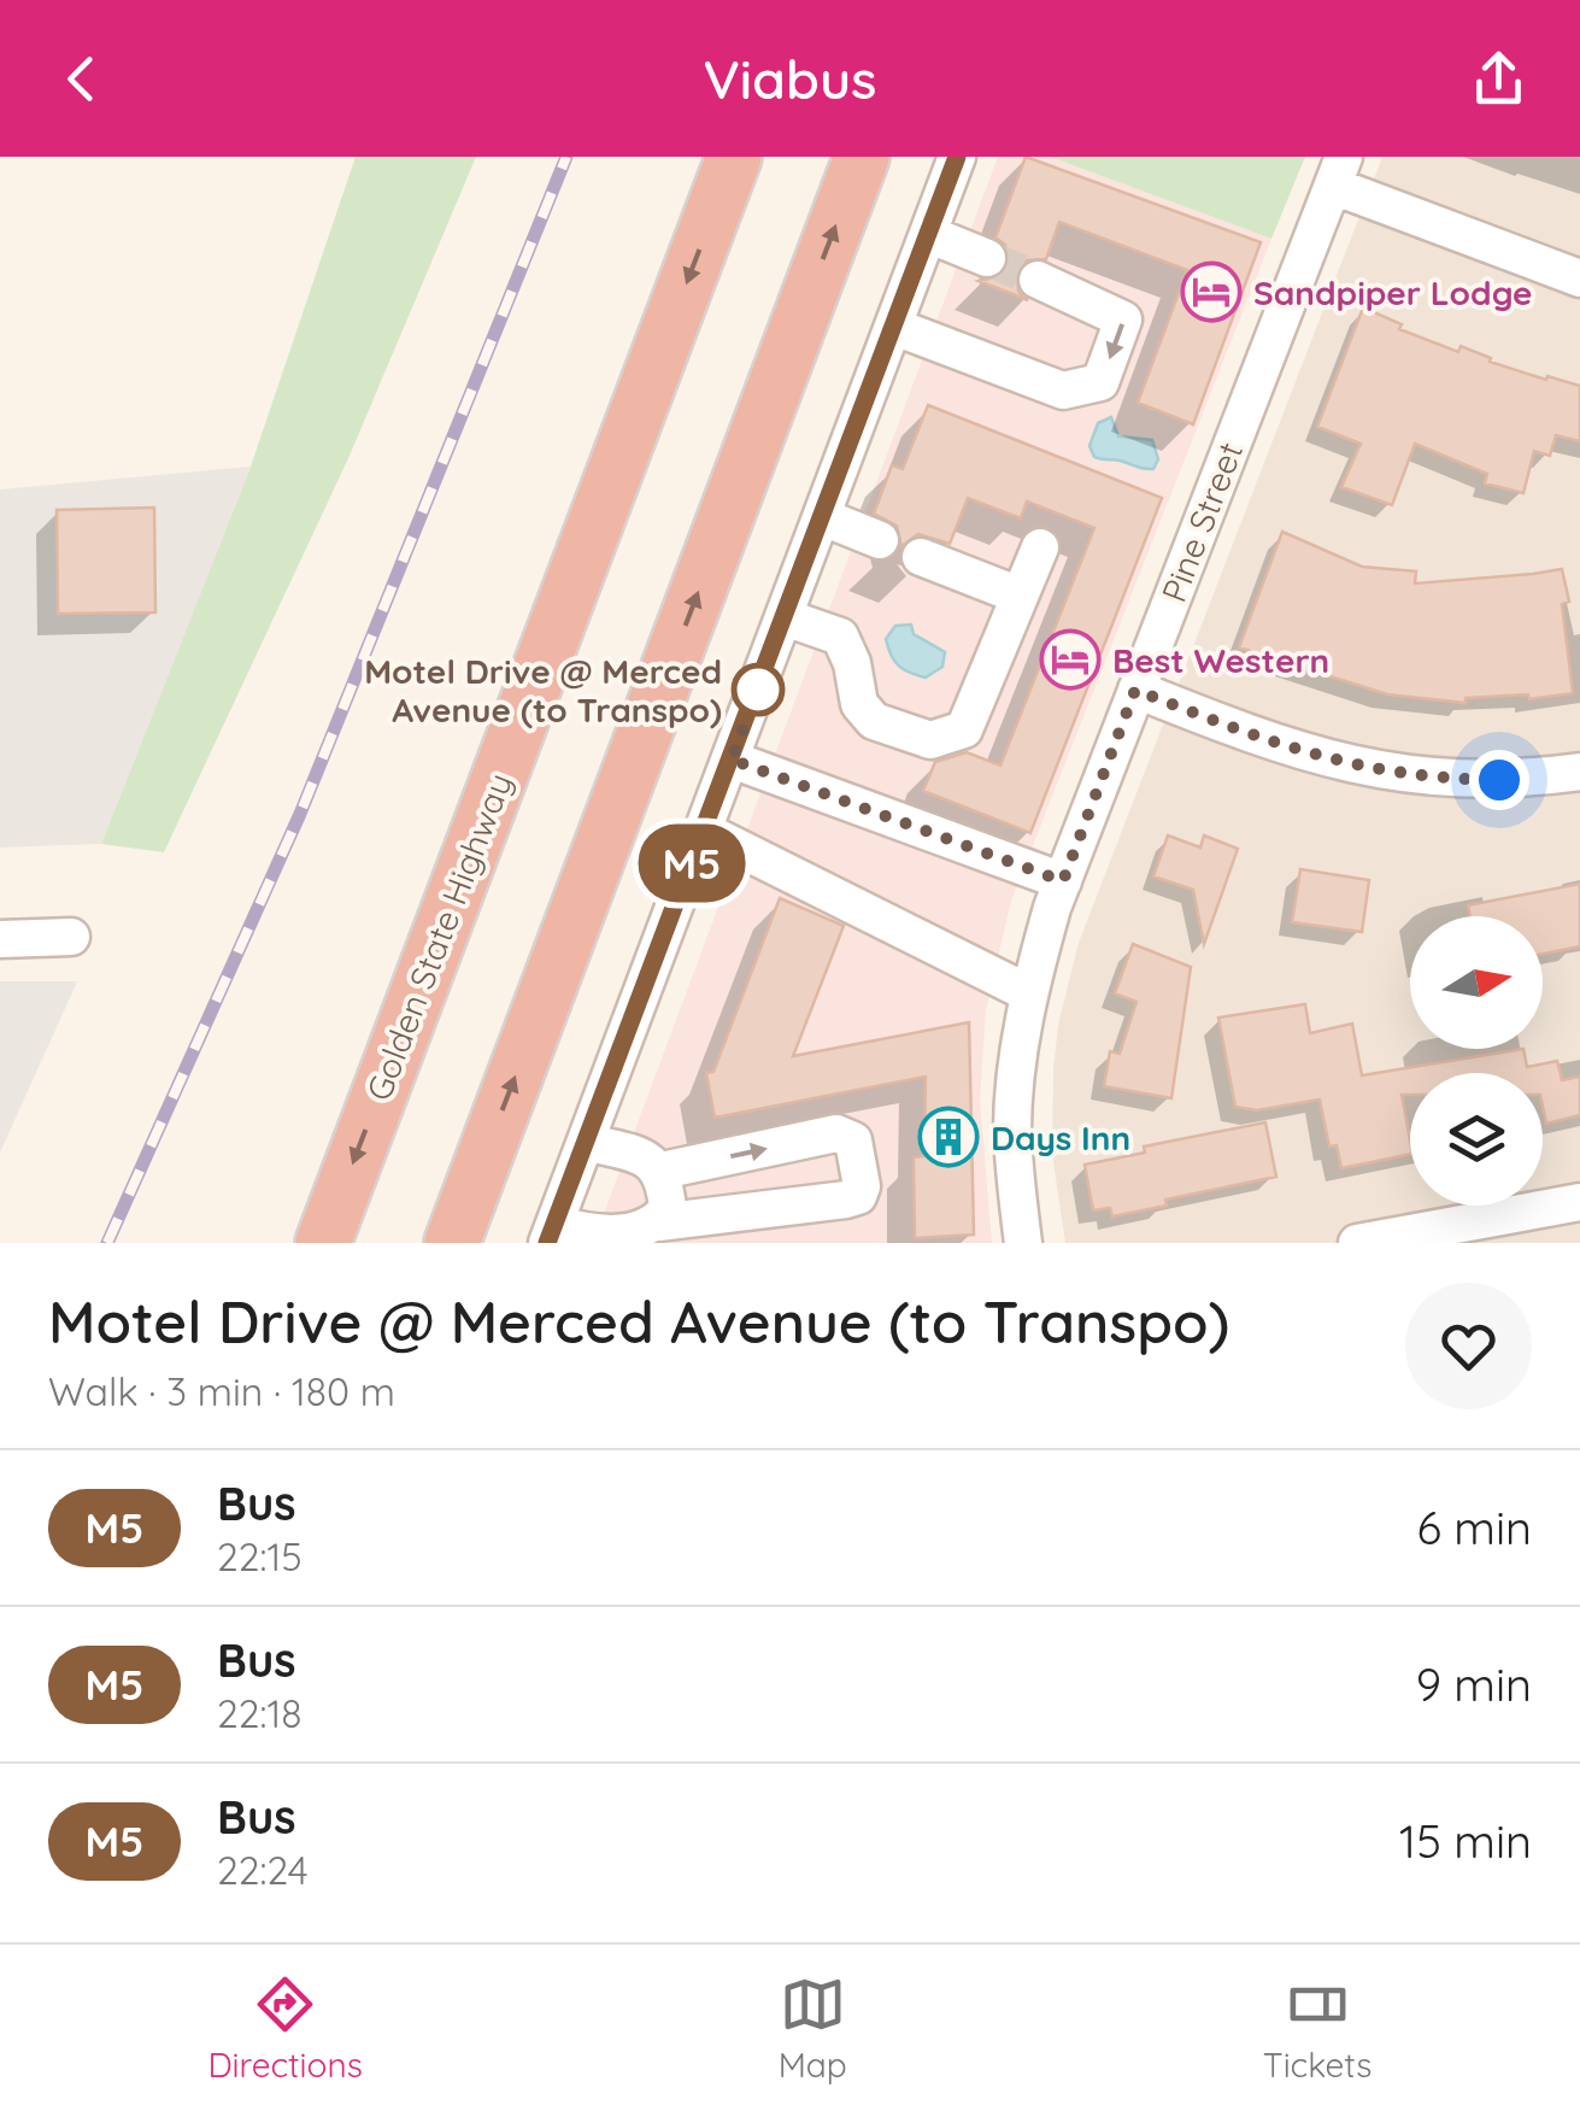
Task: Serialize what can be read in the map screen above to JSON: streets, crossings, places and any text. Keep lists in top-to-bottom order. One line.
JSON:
{"streets":{"highway":["Golden State Highway"],"street":["Pine Street"]},"places":{"hotel":["Sandpiper Lodge","Best Western"],"other":["Motel Drive @ Merced Avenue (to Transpo)"],"building":["Days Inn"]},"lines":["bus line M5"],"north":"right","page":{"header":"Viabus","on_map":"M5","heading":["Motel Drive @ Merced Avenue (to Transpo)","Walk · 3 min · 180 m"],"list":[{"mark":"M5","name":"Bus","note":"22:15","value":"6 min"},{"mark":"M5","name":"Bus","note":"22:18","value":"9 min"},{"mark":"M5","name":"Bus","note":"22:24","value":"15 min"}],"tabs":["Directions","Map","Tickets"]}}
